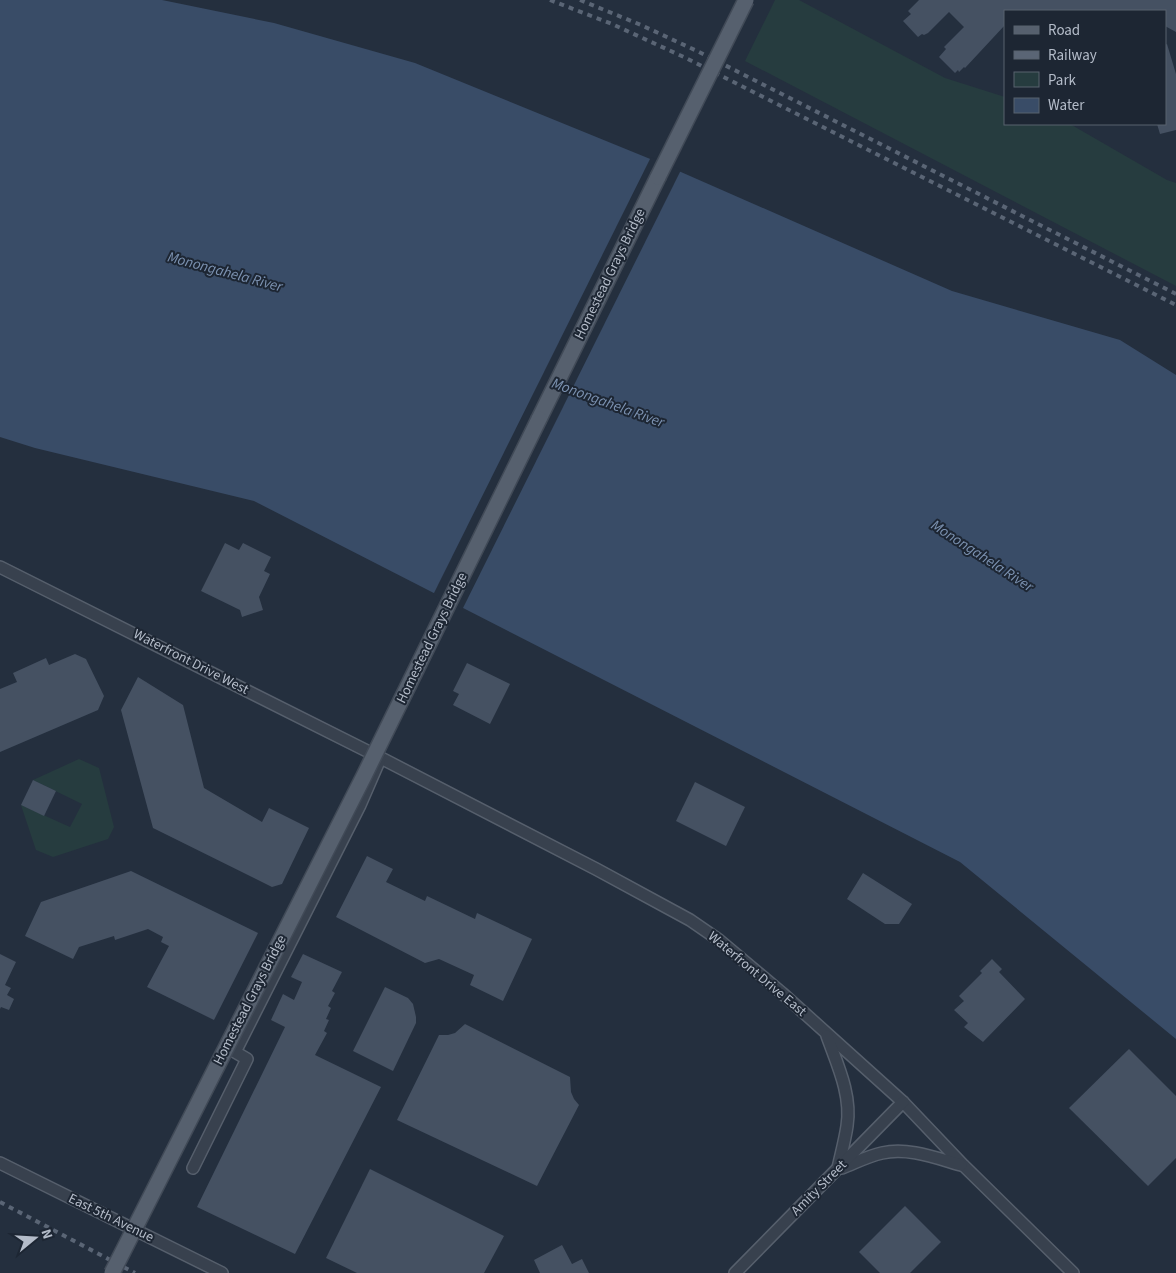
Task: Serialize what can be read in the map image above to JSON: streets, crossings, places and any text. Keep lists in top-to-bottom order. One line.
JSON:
{"streets":{"main road":["Homestead Grays Bridge"],"street":["Waterfront Drive West","Waterfront Drive East","Amity Street","East 5th Avenue"]},"crossings":[["Homestead Grays Bridge","East 5th Avenue"],["Waterfront Drive West","Waterfront Drive East"],["Waterfront Drive East","Amity Street"]],"water":["Monongahela River"],"legend":["Road","Railway","Park","Water"],"north":"right"}
